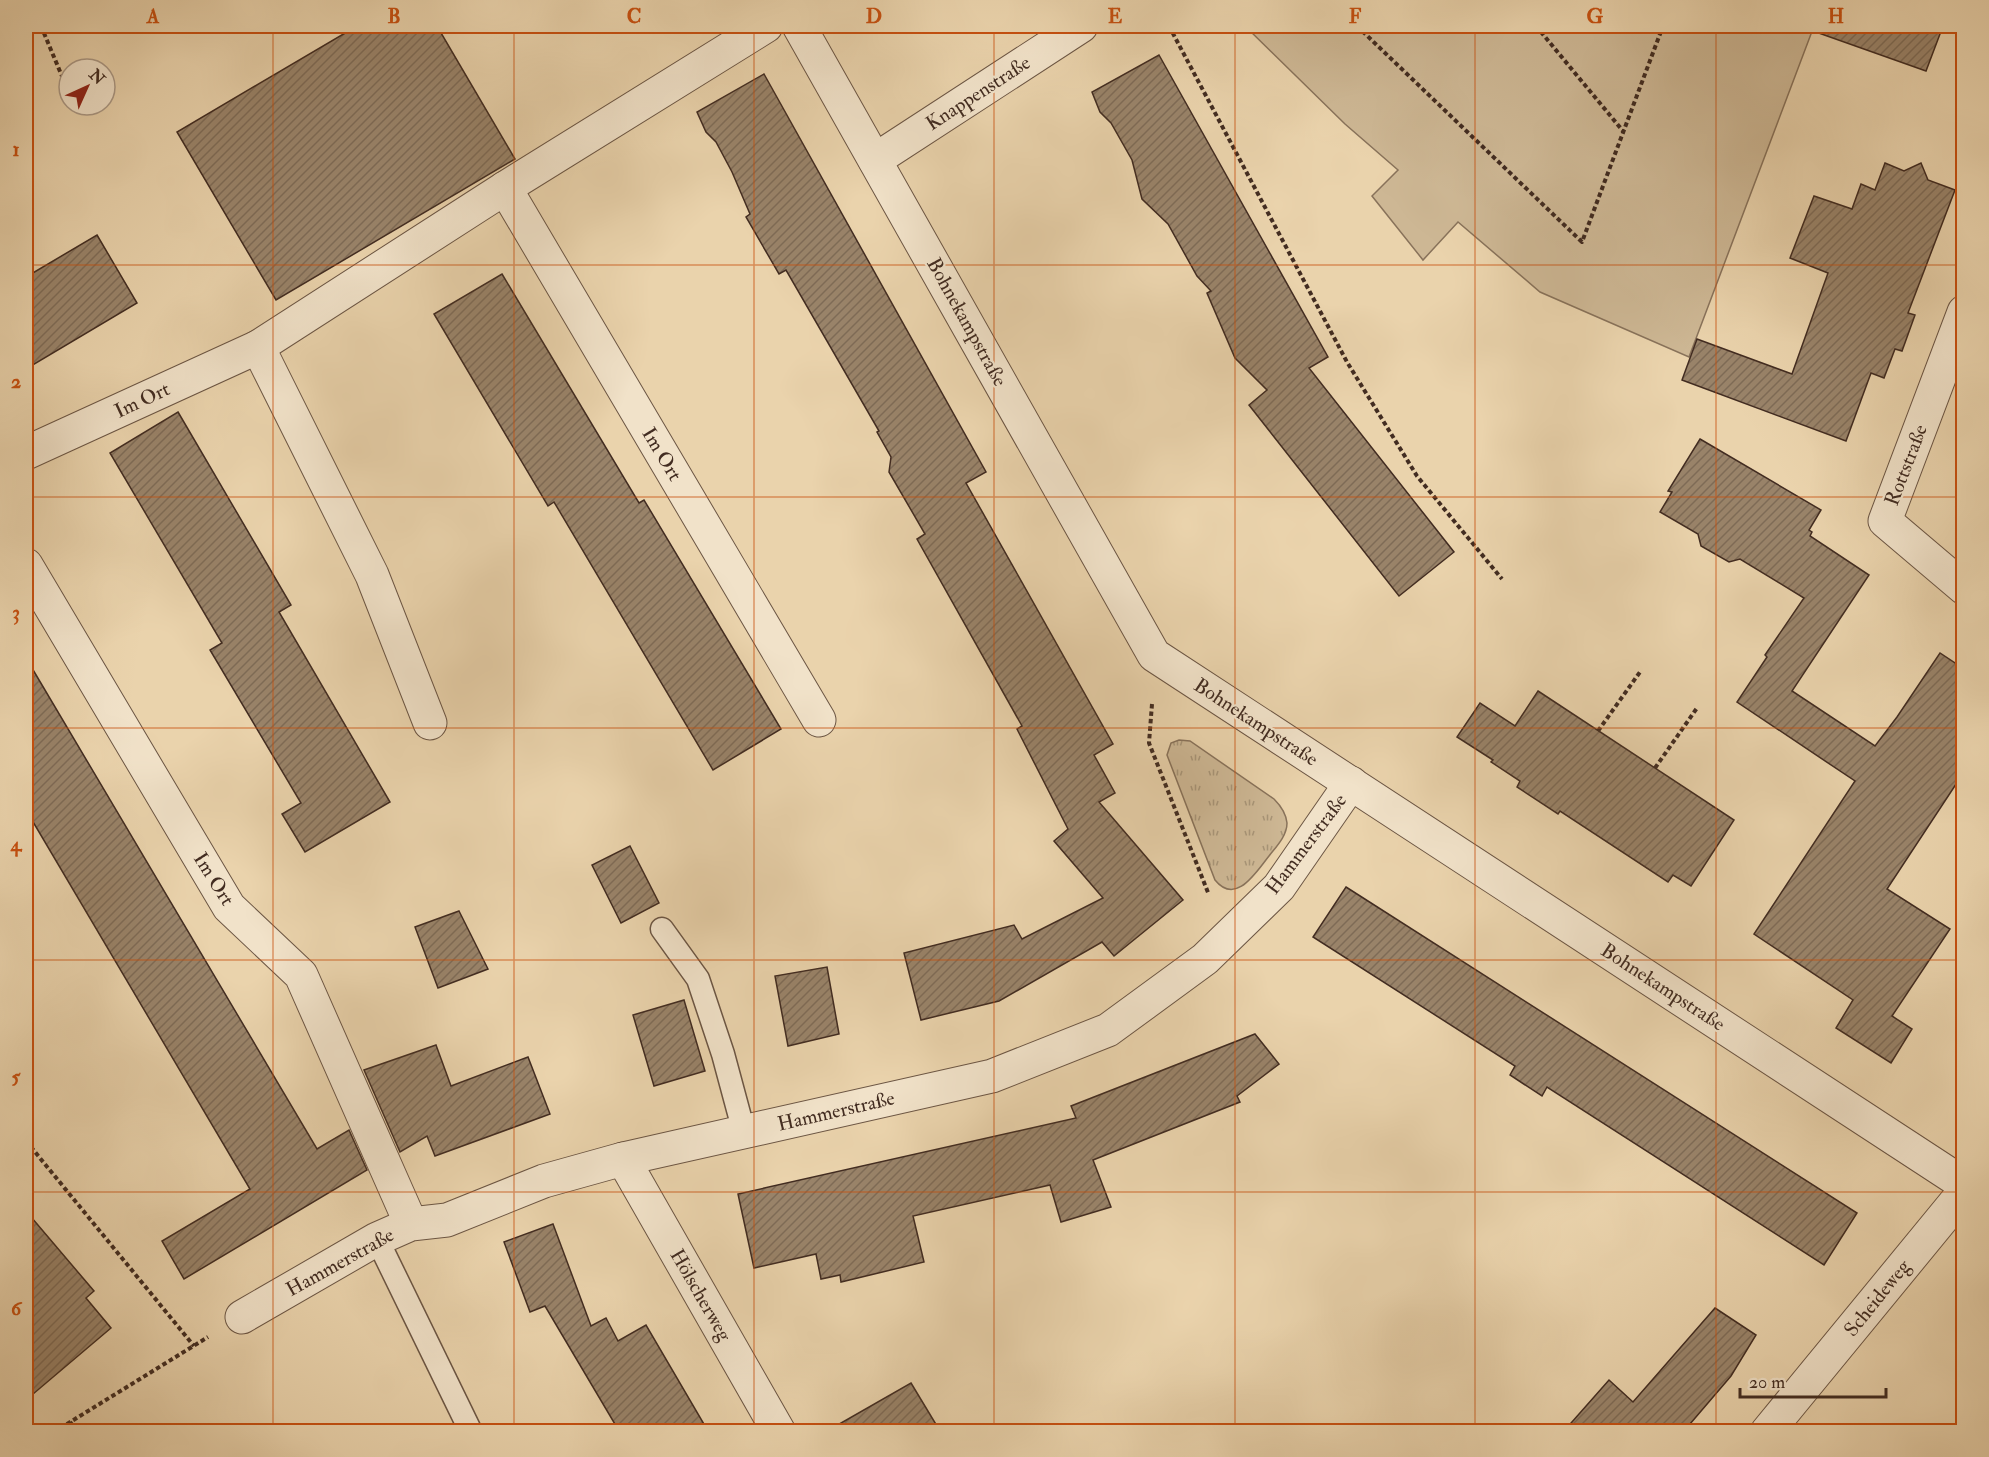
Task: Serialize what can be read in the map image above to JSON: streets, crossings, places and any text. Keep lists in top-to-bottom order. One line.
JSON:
{"streets":{"street":["Knappenstraße","Bohnekampstraße","Im Ort","Rottstraße","Hammerstraße","Hölscherweg","Scheideweg"]},"crossings":[["Knappenstraße","Bohnekampstraße"],["Bohnekampstraße","Hammerstraße"],["Im Ort","Hammerstraße"],["Hammerstraße","Hölscherweg"]],"scale_bar":"20 m","north":"top right","grid":{"columns":["A","B","C","D","E","F","G","H"],"rows":["1","2","3","4","5","6"]}}
